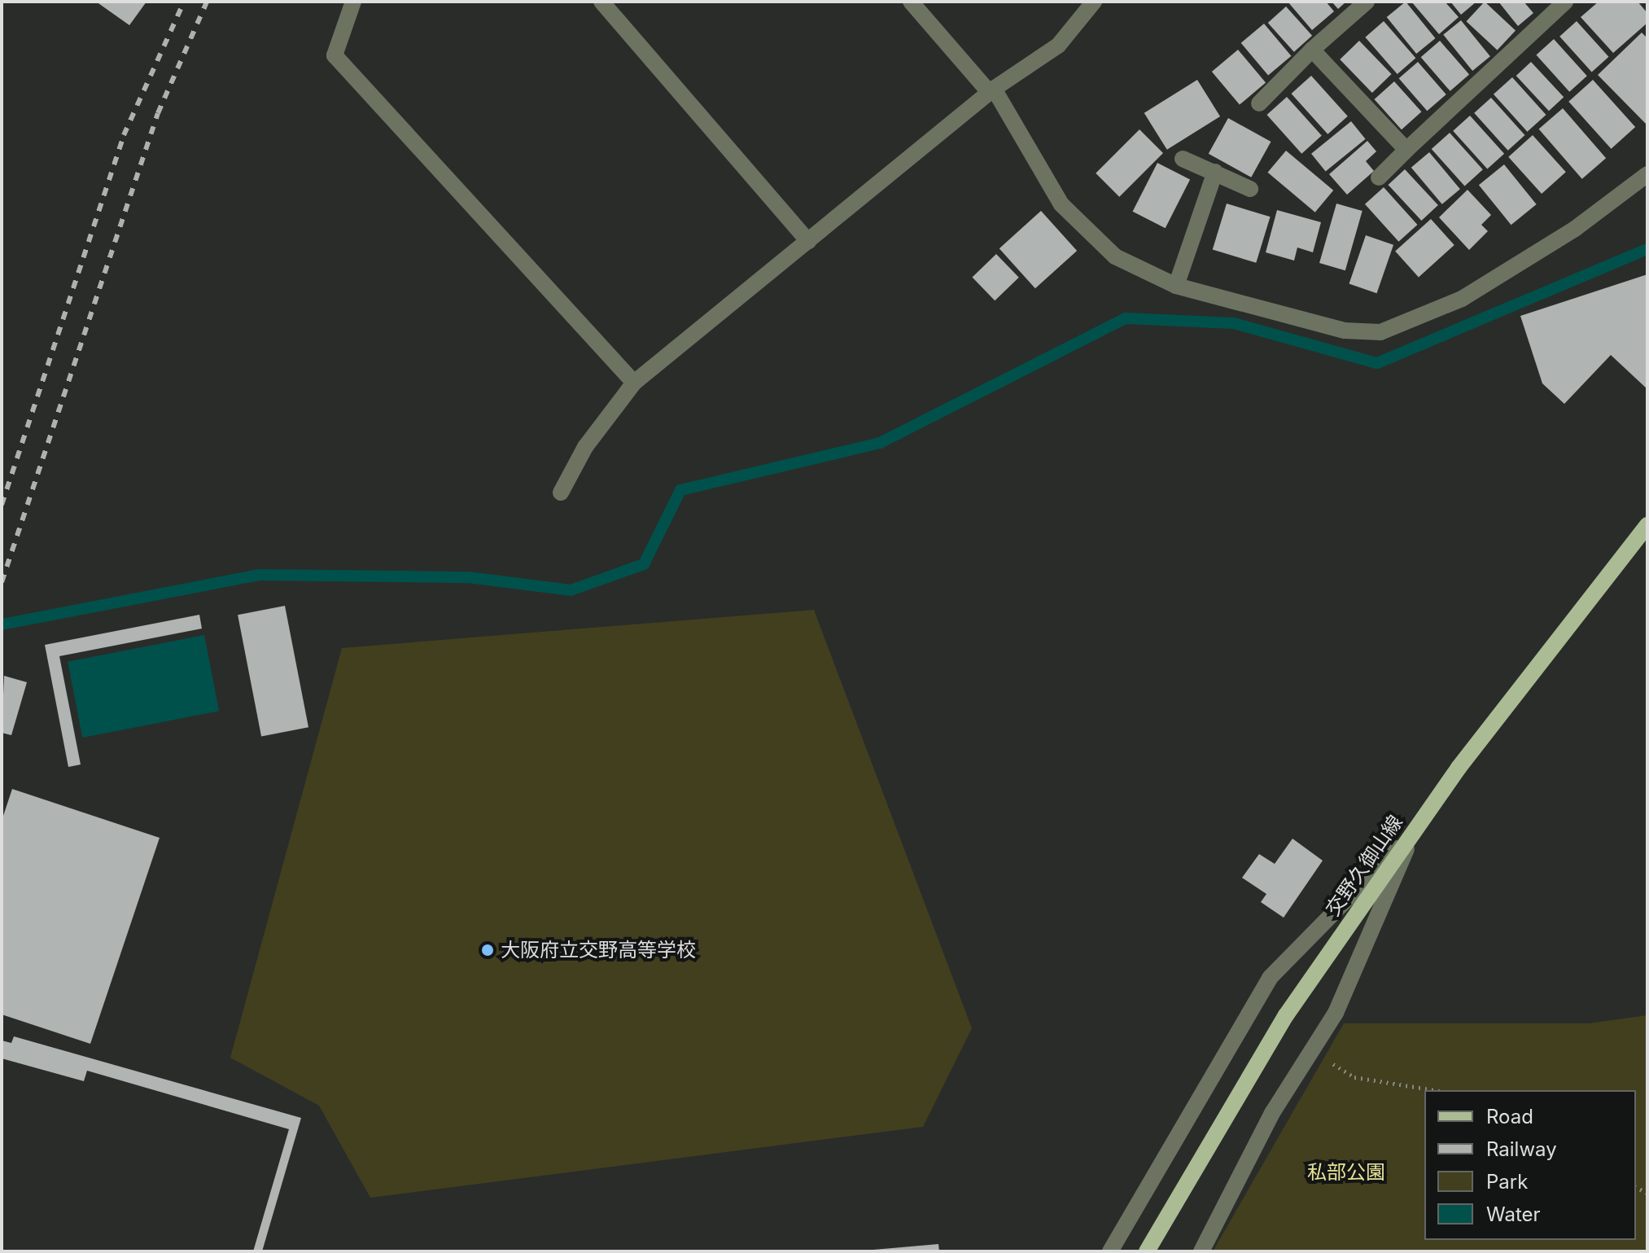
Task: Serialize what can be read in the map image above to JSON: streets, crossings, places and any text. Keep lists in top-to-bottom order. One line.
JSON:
{"streets":{"main road":["交野久御山線"]},"parks":["私部公園"],"places":["大阪府立交野高等学校"],"legend":["Road","Railway","Park","Water"]}
